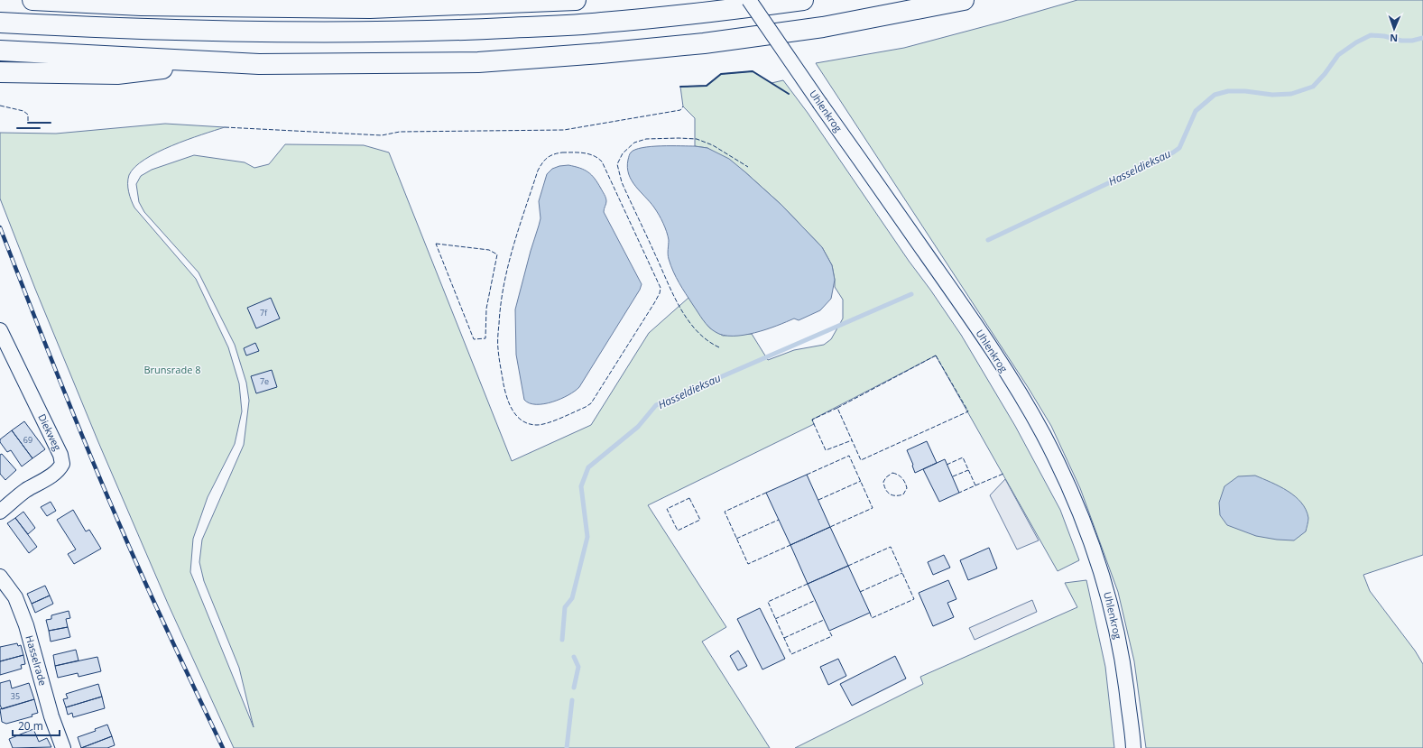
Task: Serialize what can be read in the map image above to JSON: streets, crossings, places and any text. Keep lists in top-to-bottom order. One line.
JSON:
{"streets":{"street":["Uhlenkrog","Diekweg","Hasselrade"]},"water":["Hasseldieksau"],"parks":["Brunsrade 8"],"house_numbers":["7f","7e","69","35"],"scale_bar":"20 m","north":"bottom"}
